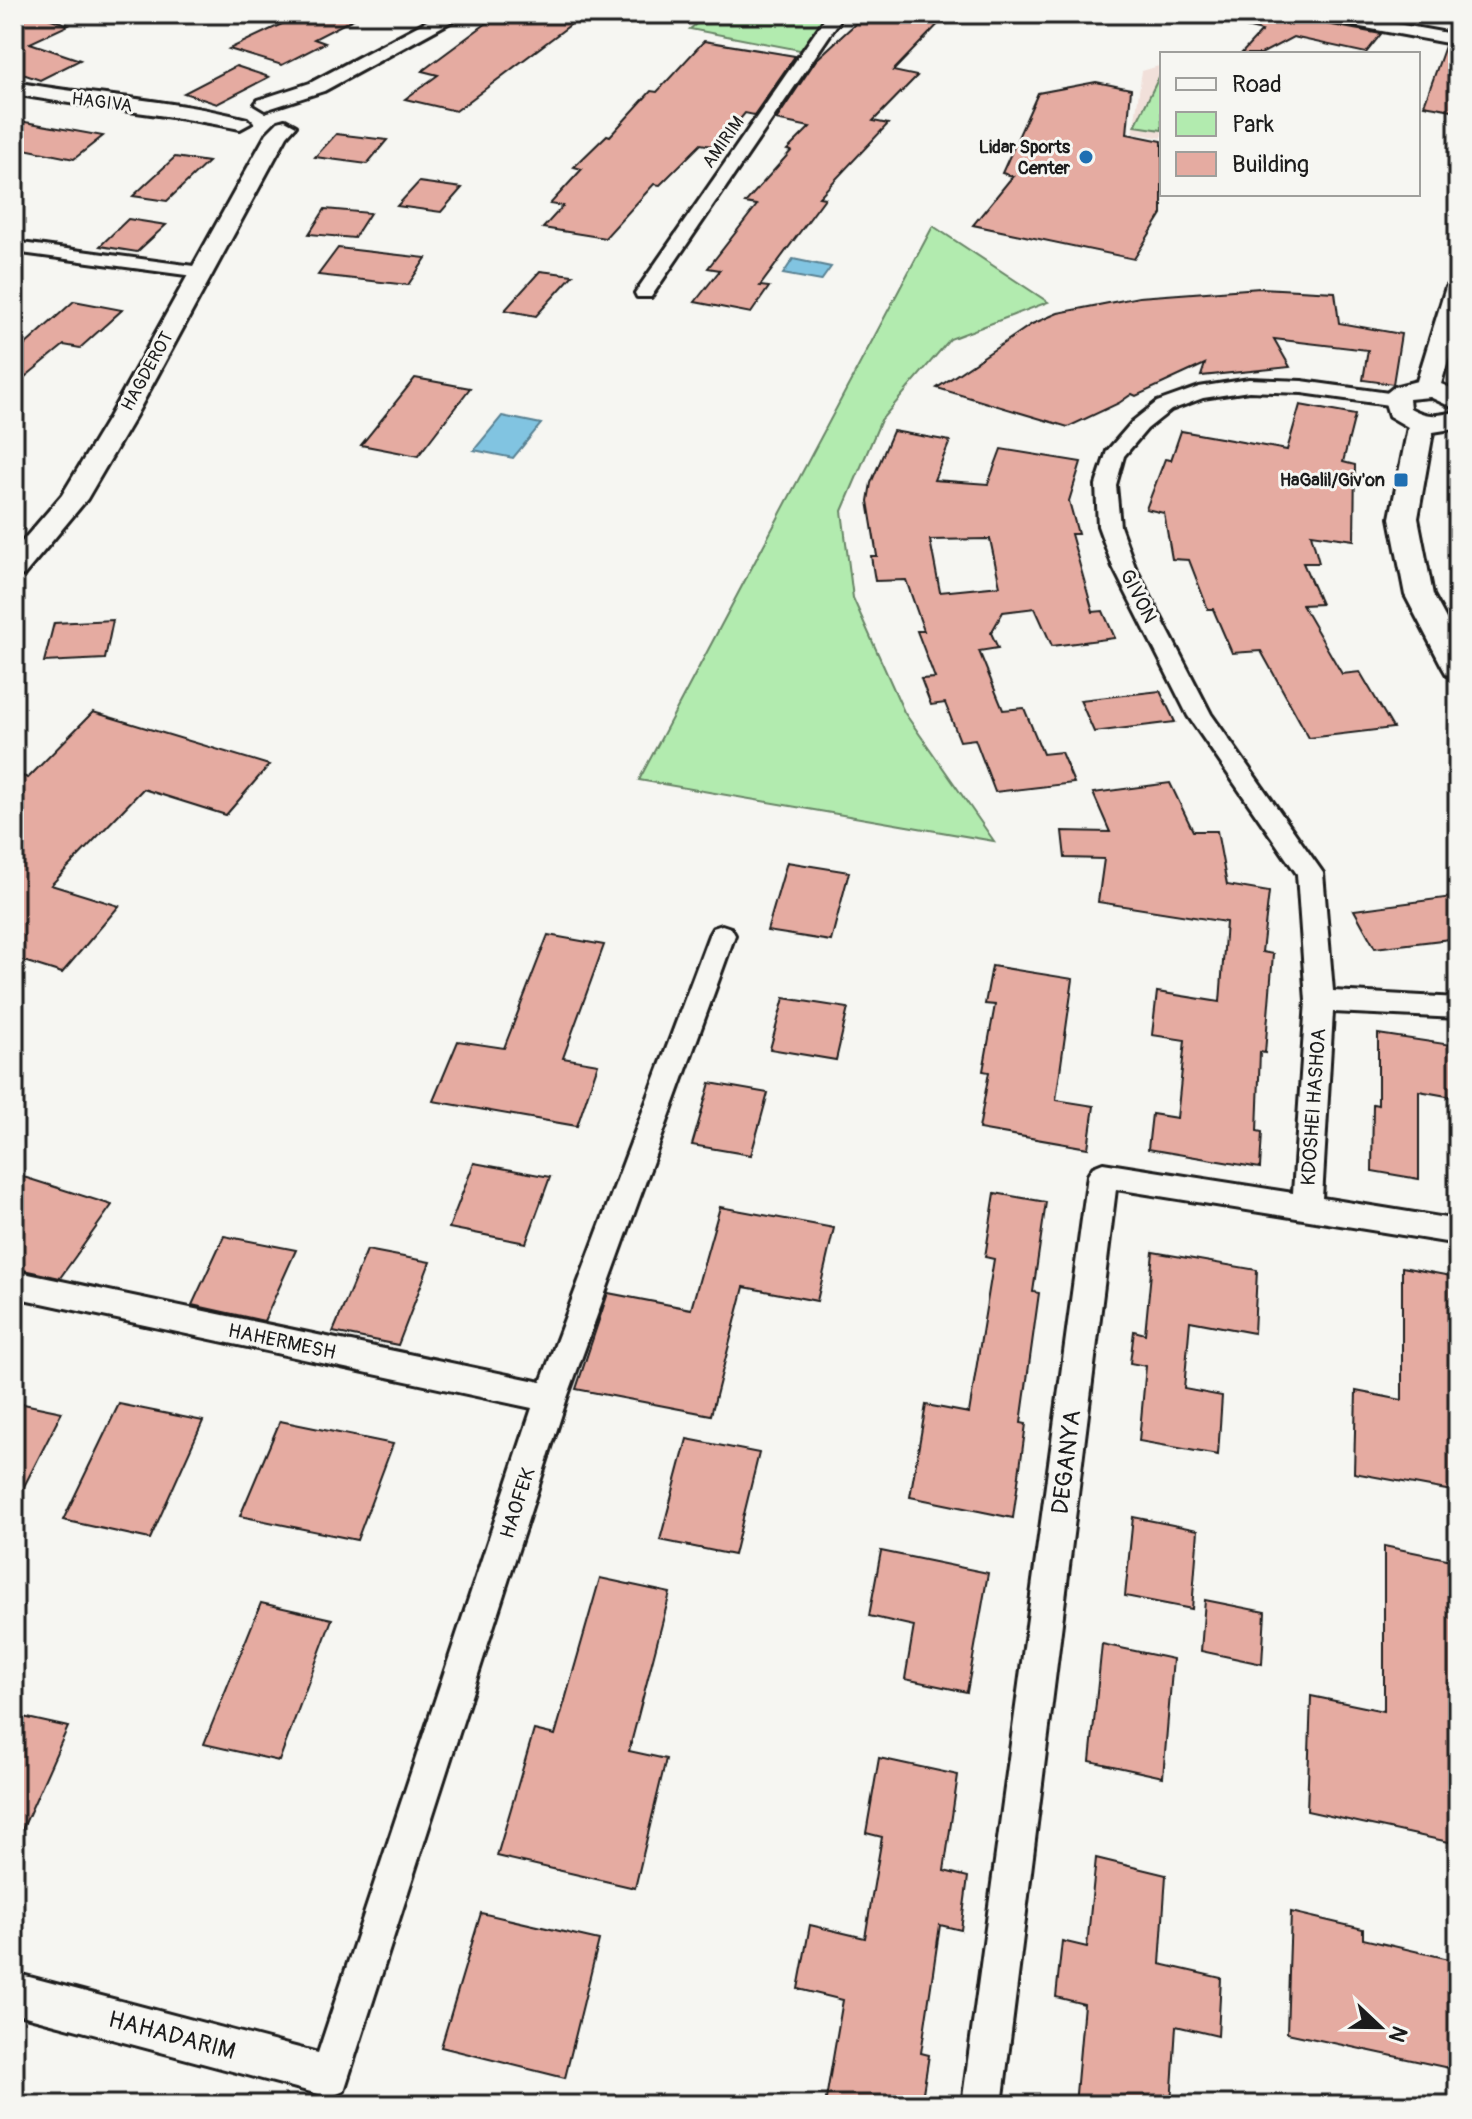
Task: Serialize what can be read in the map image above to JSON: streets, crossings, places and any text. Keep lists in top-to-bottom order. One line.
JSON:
{"streets":{"street":["HAGIVA","AMIRIM","HAGDEROT","GIVON","KDOSHEI HASHOA","HAHERMESH","DEGANYA","HAOFEK","HAHADARIM"]},"crossings":[["GIVON","KDOSHEI HASHOA"],["KDOSHEI HASHOA","DEGANYA"],["HAHERMESH","HAOFEK"],["HAOFEK","HAHADARIM"]],"places":{"other":["Lidar Sports Center"],"transit":["HaGalil/Giv'on"]},"legend":["Road","Park","Building"],"north":"right"}
